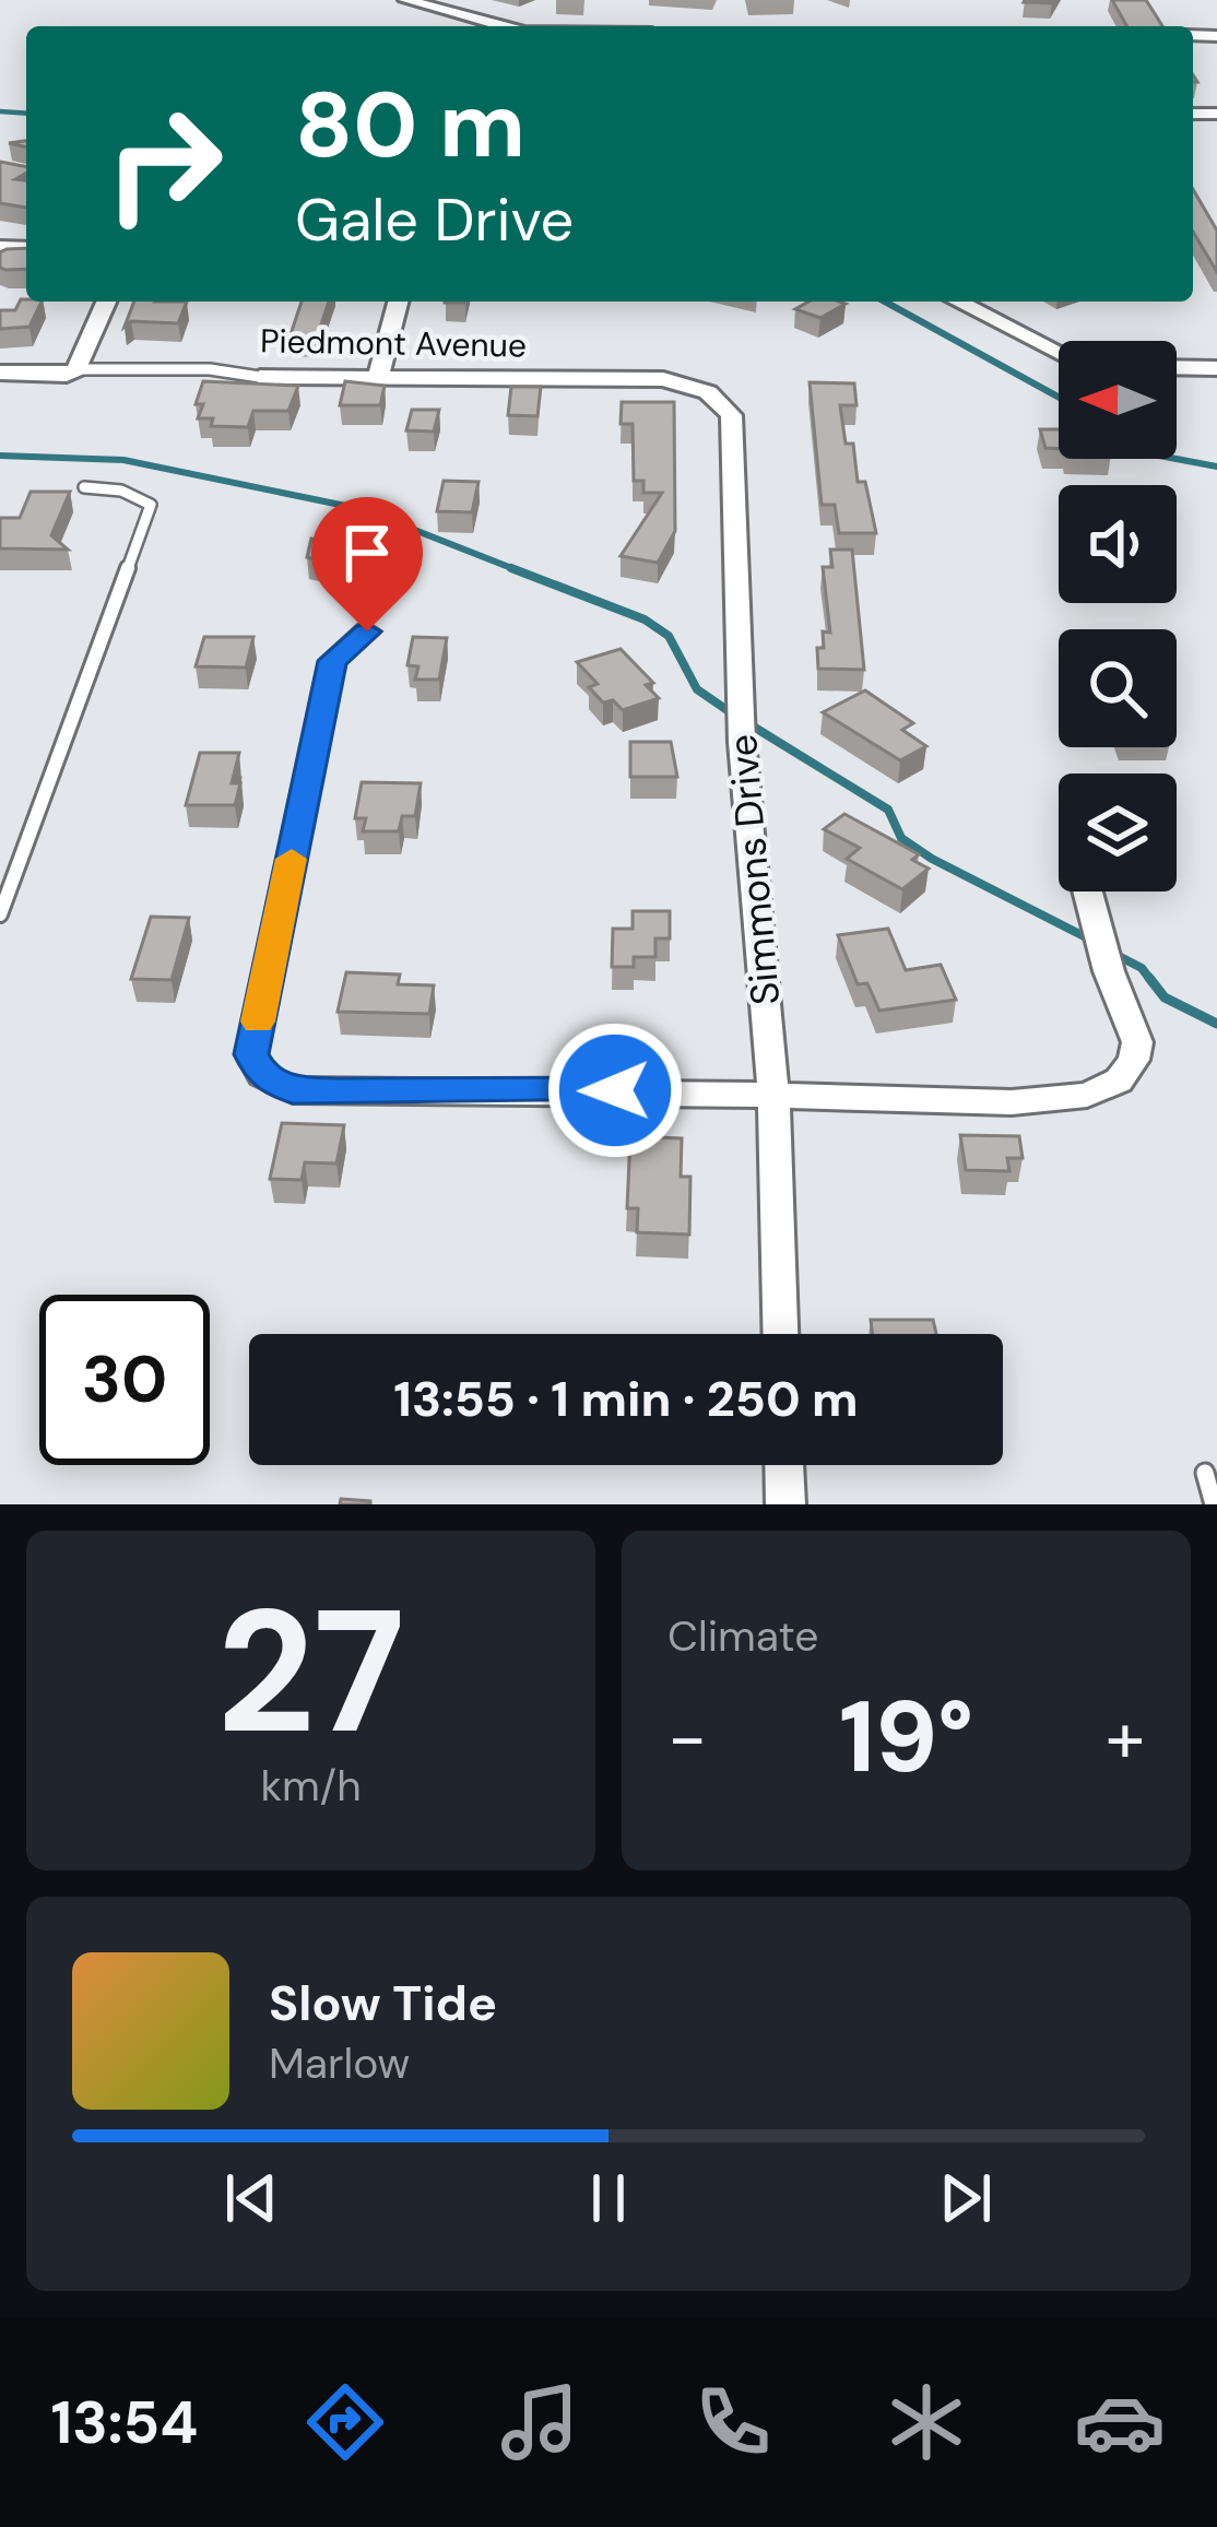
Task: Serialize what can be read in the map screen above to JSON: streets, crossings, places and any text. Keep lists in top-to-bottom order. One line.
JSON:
{"streets":{"street":["Piedmont Avenue","Simmons Drive"]},"crossings":[["Piedmont Avenue","Simmons Drive"]],"north":"left","page":{"turn":["80 m","Gale Drive"],"limit":"30","trip":"13:55 · 1 min · 250 m","tile":[["27","km/h"],"Climate"],"heat":["−","19°","+"],"song":["Slow Tide","Marlow"],"tabs":"13:54"}}
